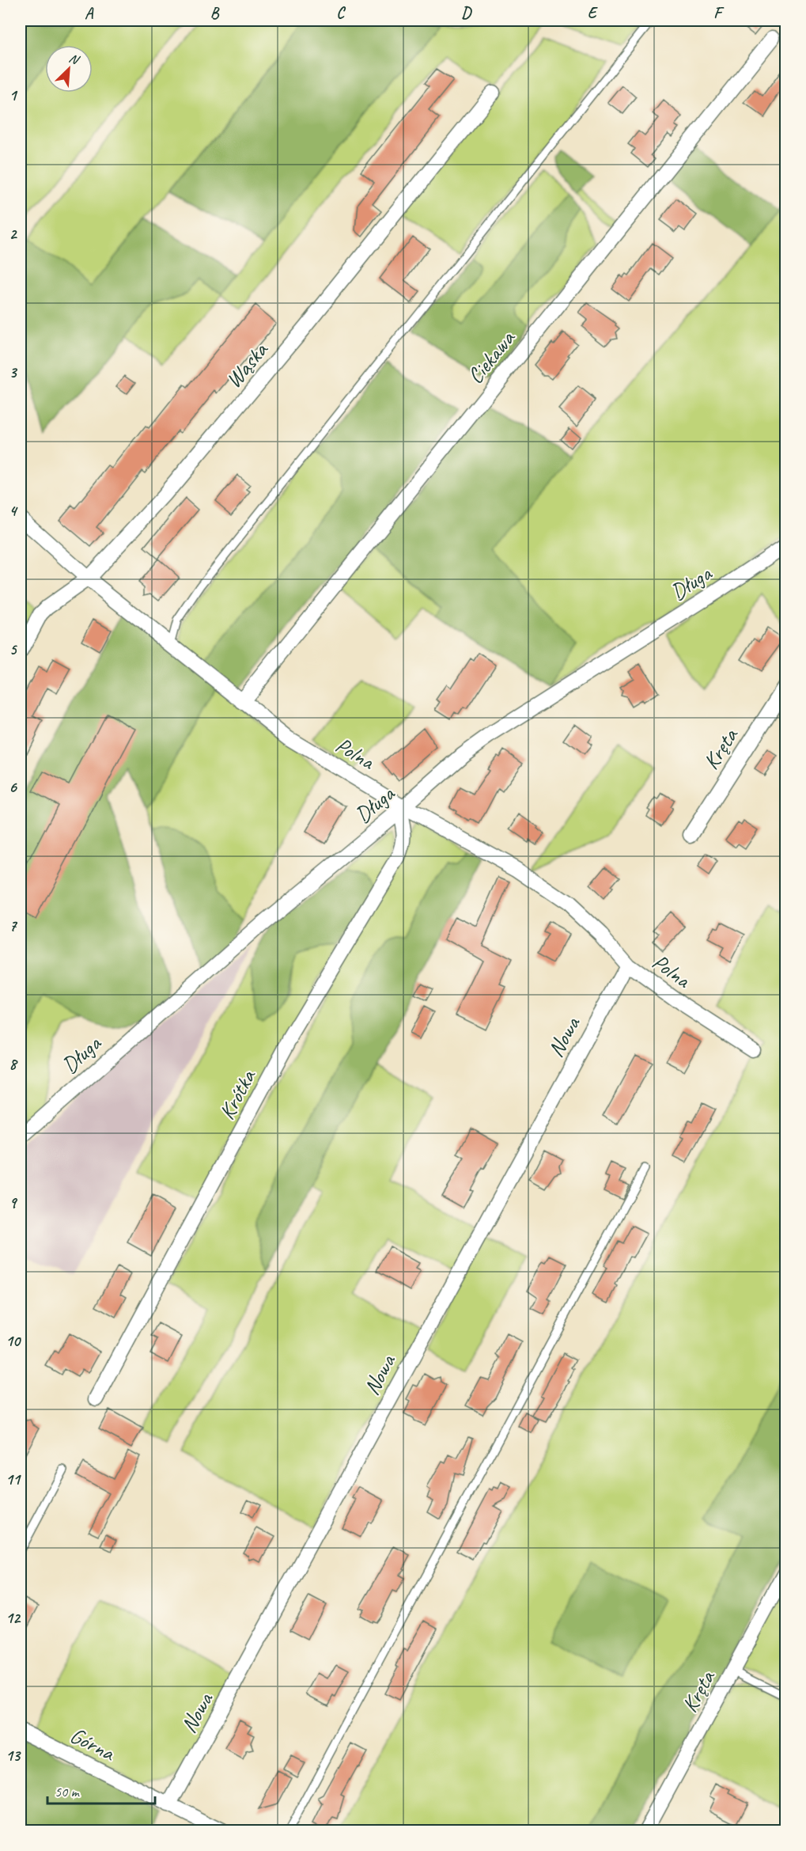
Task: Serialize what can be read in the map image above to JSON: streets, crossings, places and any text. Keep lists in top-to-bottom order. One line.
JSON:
{"streets":{"street":["Ciekawa","Wąska","Długa","Kręta","Polna","Nowa","Krótka","Górna"]},"crossings":[["Ciekawa","Polna"],["Wąska","Polna"],["Długa","Polna"],["Długa","Krótka"],["Polna","Nowa"],["Polna","Krótka"],["Nowa","Górna"]],"scale_bar":"50 m","north":"top right","grid":{"columns":["A","B","C","D","E","F"],"rows":["1","2","3","4","5","6","7","8","9","10","11","12","13"]}}
